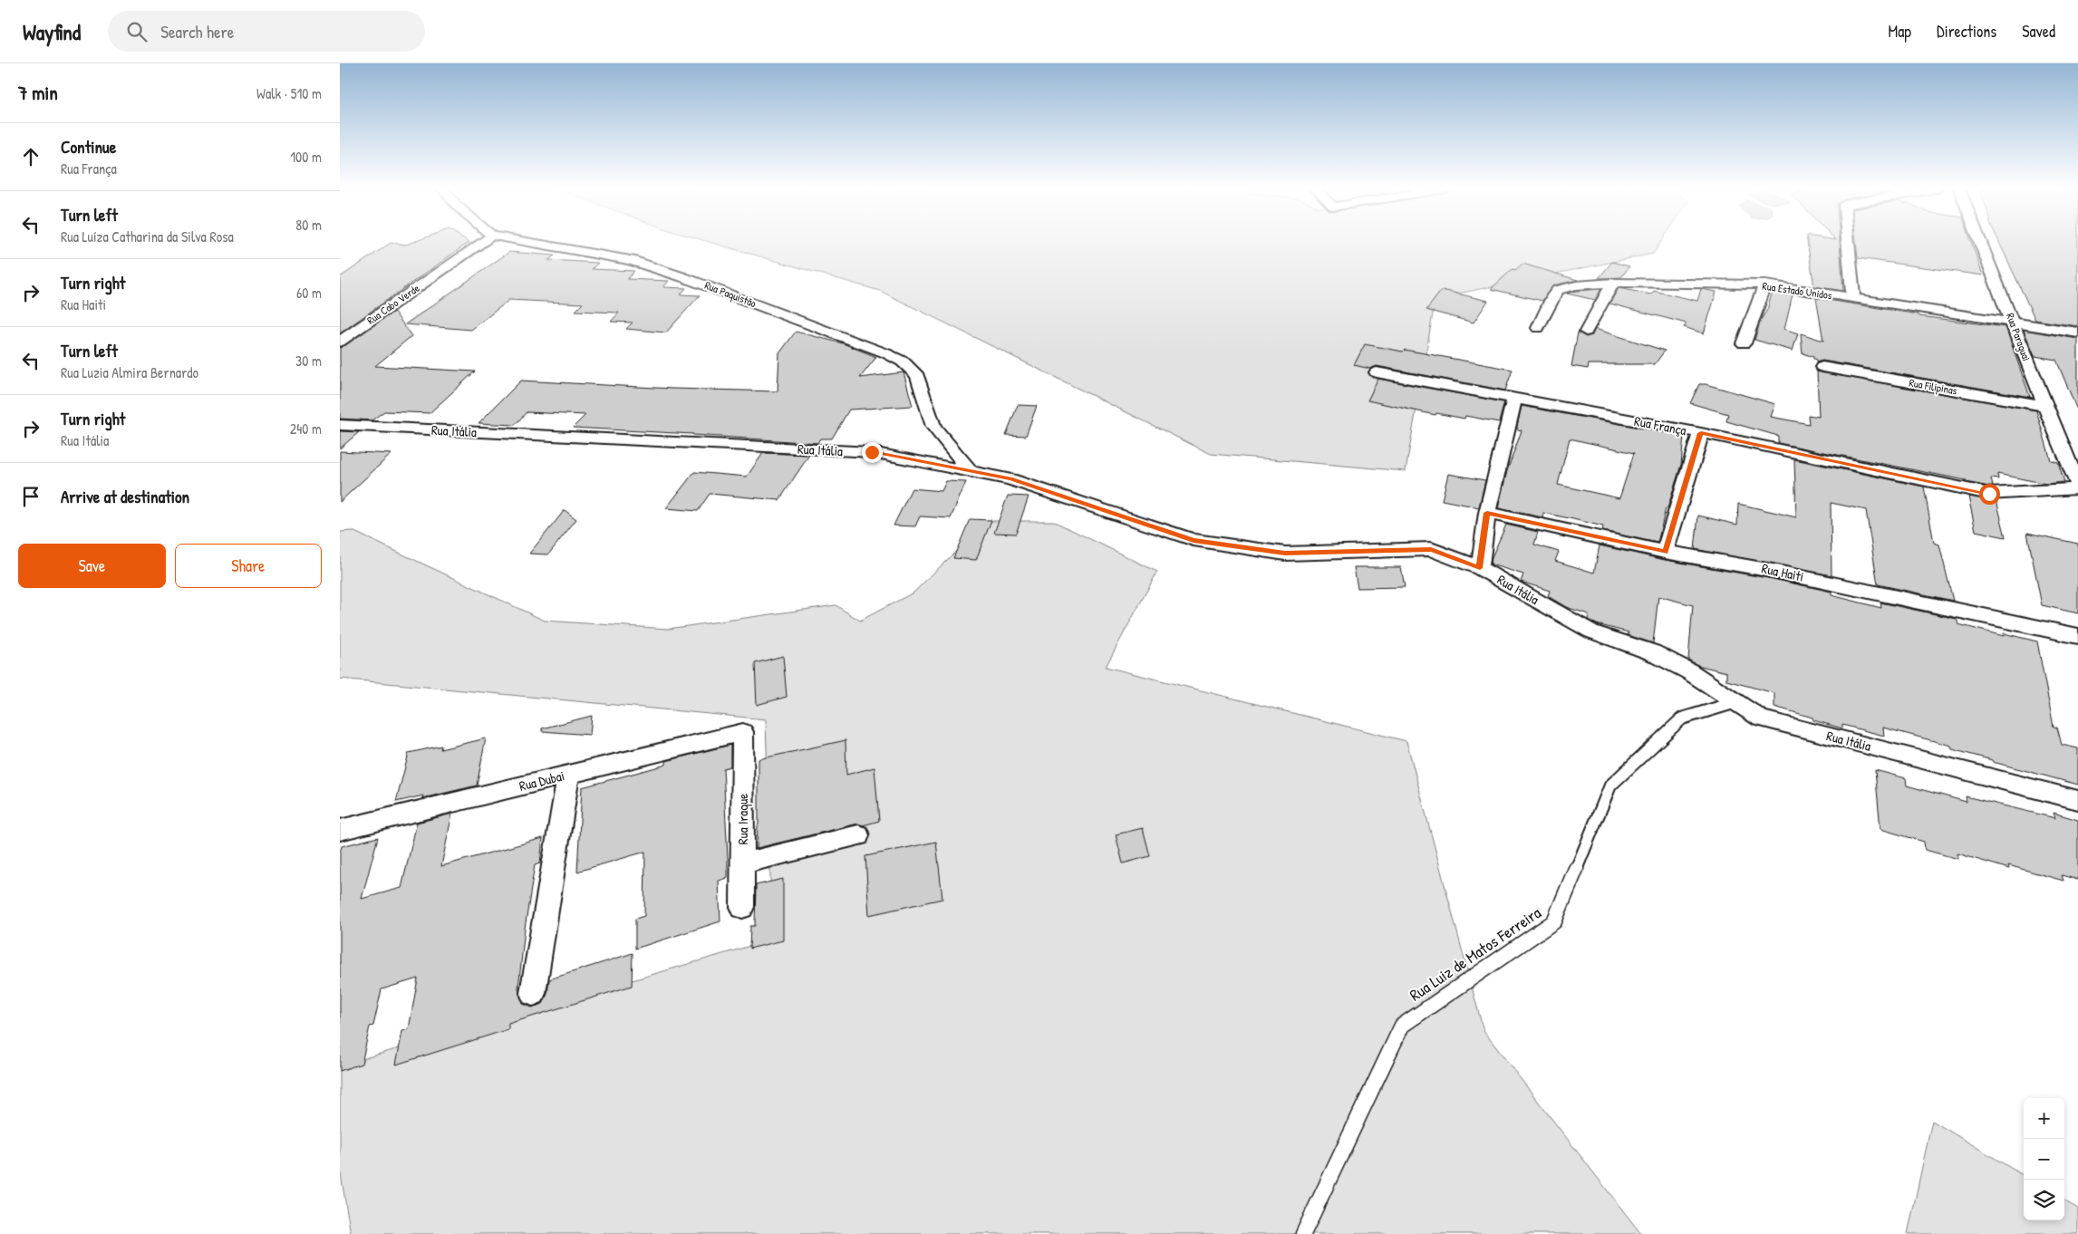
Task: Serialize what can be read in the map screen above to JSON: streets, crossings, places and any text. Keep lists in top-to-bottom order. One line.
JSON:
{"streets":{"street":["Rua Estado Unidos","Rua Paquistão","Rua Cabo Verde","Rua Paraguai","Rua Filipinas","Rua França","Rua Itália","Rua Haiti","Rua Dubai","Rua Iraque"],"lane":["Rua Luiz de Matos Ferreira"]},"crossings":[["Rua Estado Unidos","Rua Paraguai"],["Rua Paquistão","Rua Itália"],["Rua Paraguai","Rua Filipinas"],["Rua Itália","Rua Luiz de Matos Ferreira"],["Rua Dubai","Rua Iraque"]],"page":{"header":"Wayfind","search":"Search here","nav":["Map","Directions","Saved"],"heading":["7 min","Walk · 510 m"],"list":[["Continue","Rua França","100 m"],["Turn left","Rua Luíza Catharina da Silva Rosa","80 m"],["Turn right","Rua Haiti","60 m"],["Turn left","Rua Luzia Almira Bernardo","30 m"],["Turn right","Rua Itália","240 m"],"Arrive at destination"],"buttons":["Save","Share"],"map_buttons":["+","−"]}}
